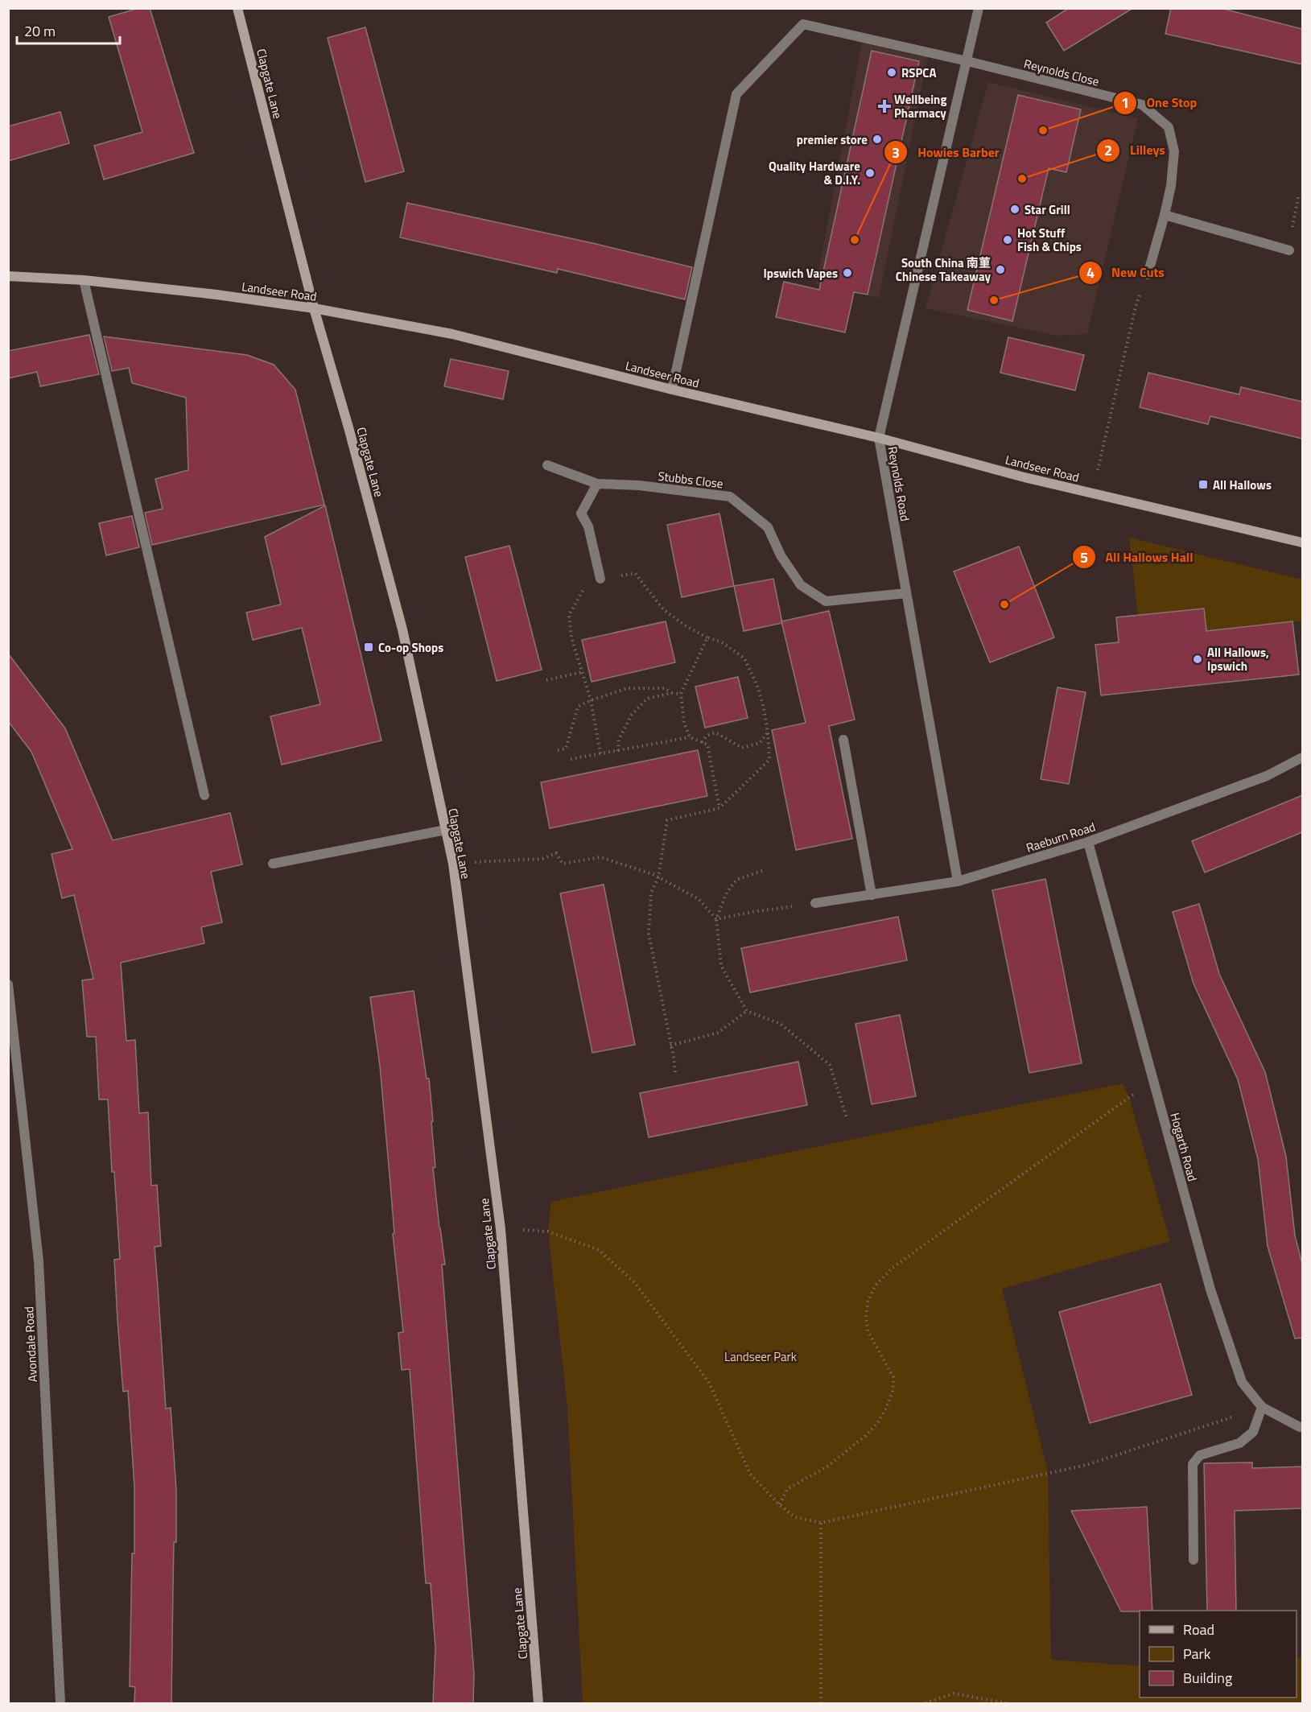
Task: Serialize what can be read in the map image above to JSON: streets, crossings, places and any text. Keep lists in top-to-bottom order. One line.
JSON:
{"streets":{"street":["Reynolds Close","Clapgate Lane","Landseer Road","Stubbs Close","Reynolds Road","Raeburn Road","Hogarth Road","Avondale Road"]},"crossings":[["Reynolds Close","Landseer Road"],["Reynolds Close","Reynolds Road"],["Clapgate Lane","Landseer Road"],["Landseer Road","Reynolds Road"],["Stubbs Close","Reynolds Road"],["Reynolds Road","Raeburn Road"],["Raeburn Road","Hogarth Road"]],"parks":["Landseer Park"],"places":{"other":["RSPCA","One Stop","premier store","Quality Hardware & D.I.Y.","Lilleys","Star Grill","Howies Barber","Hot Stuff Fish & Chips","South China 南菫 Chinese Takeaway","Ipswich Vapes","New Cuts","All Hallows Hall","All Hallows, Ipswich"],"health":["Wellbeing Pharmacy"],"transit":["All Hallows","Co-op Shops"]},"legend":["Road","Park","Building"],"scale_bar":"20 m"}
